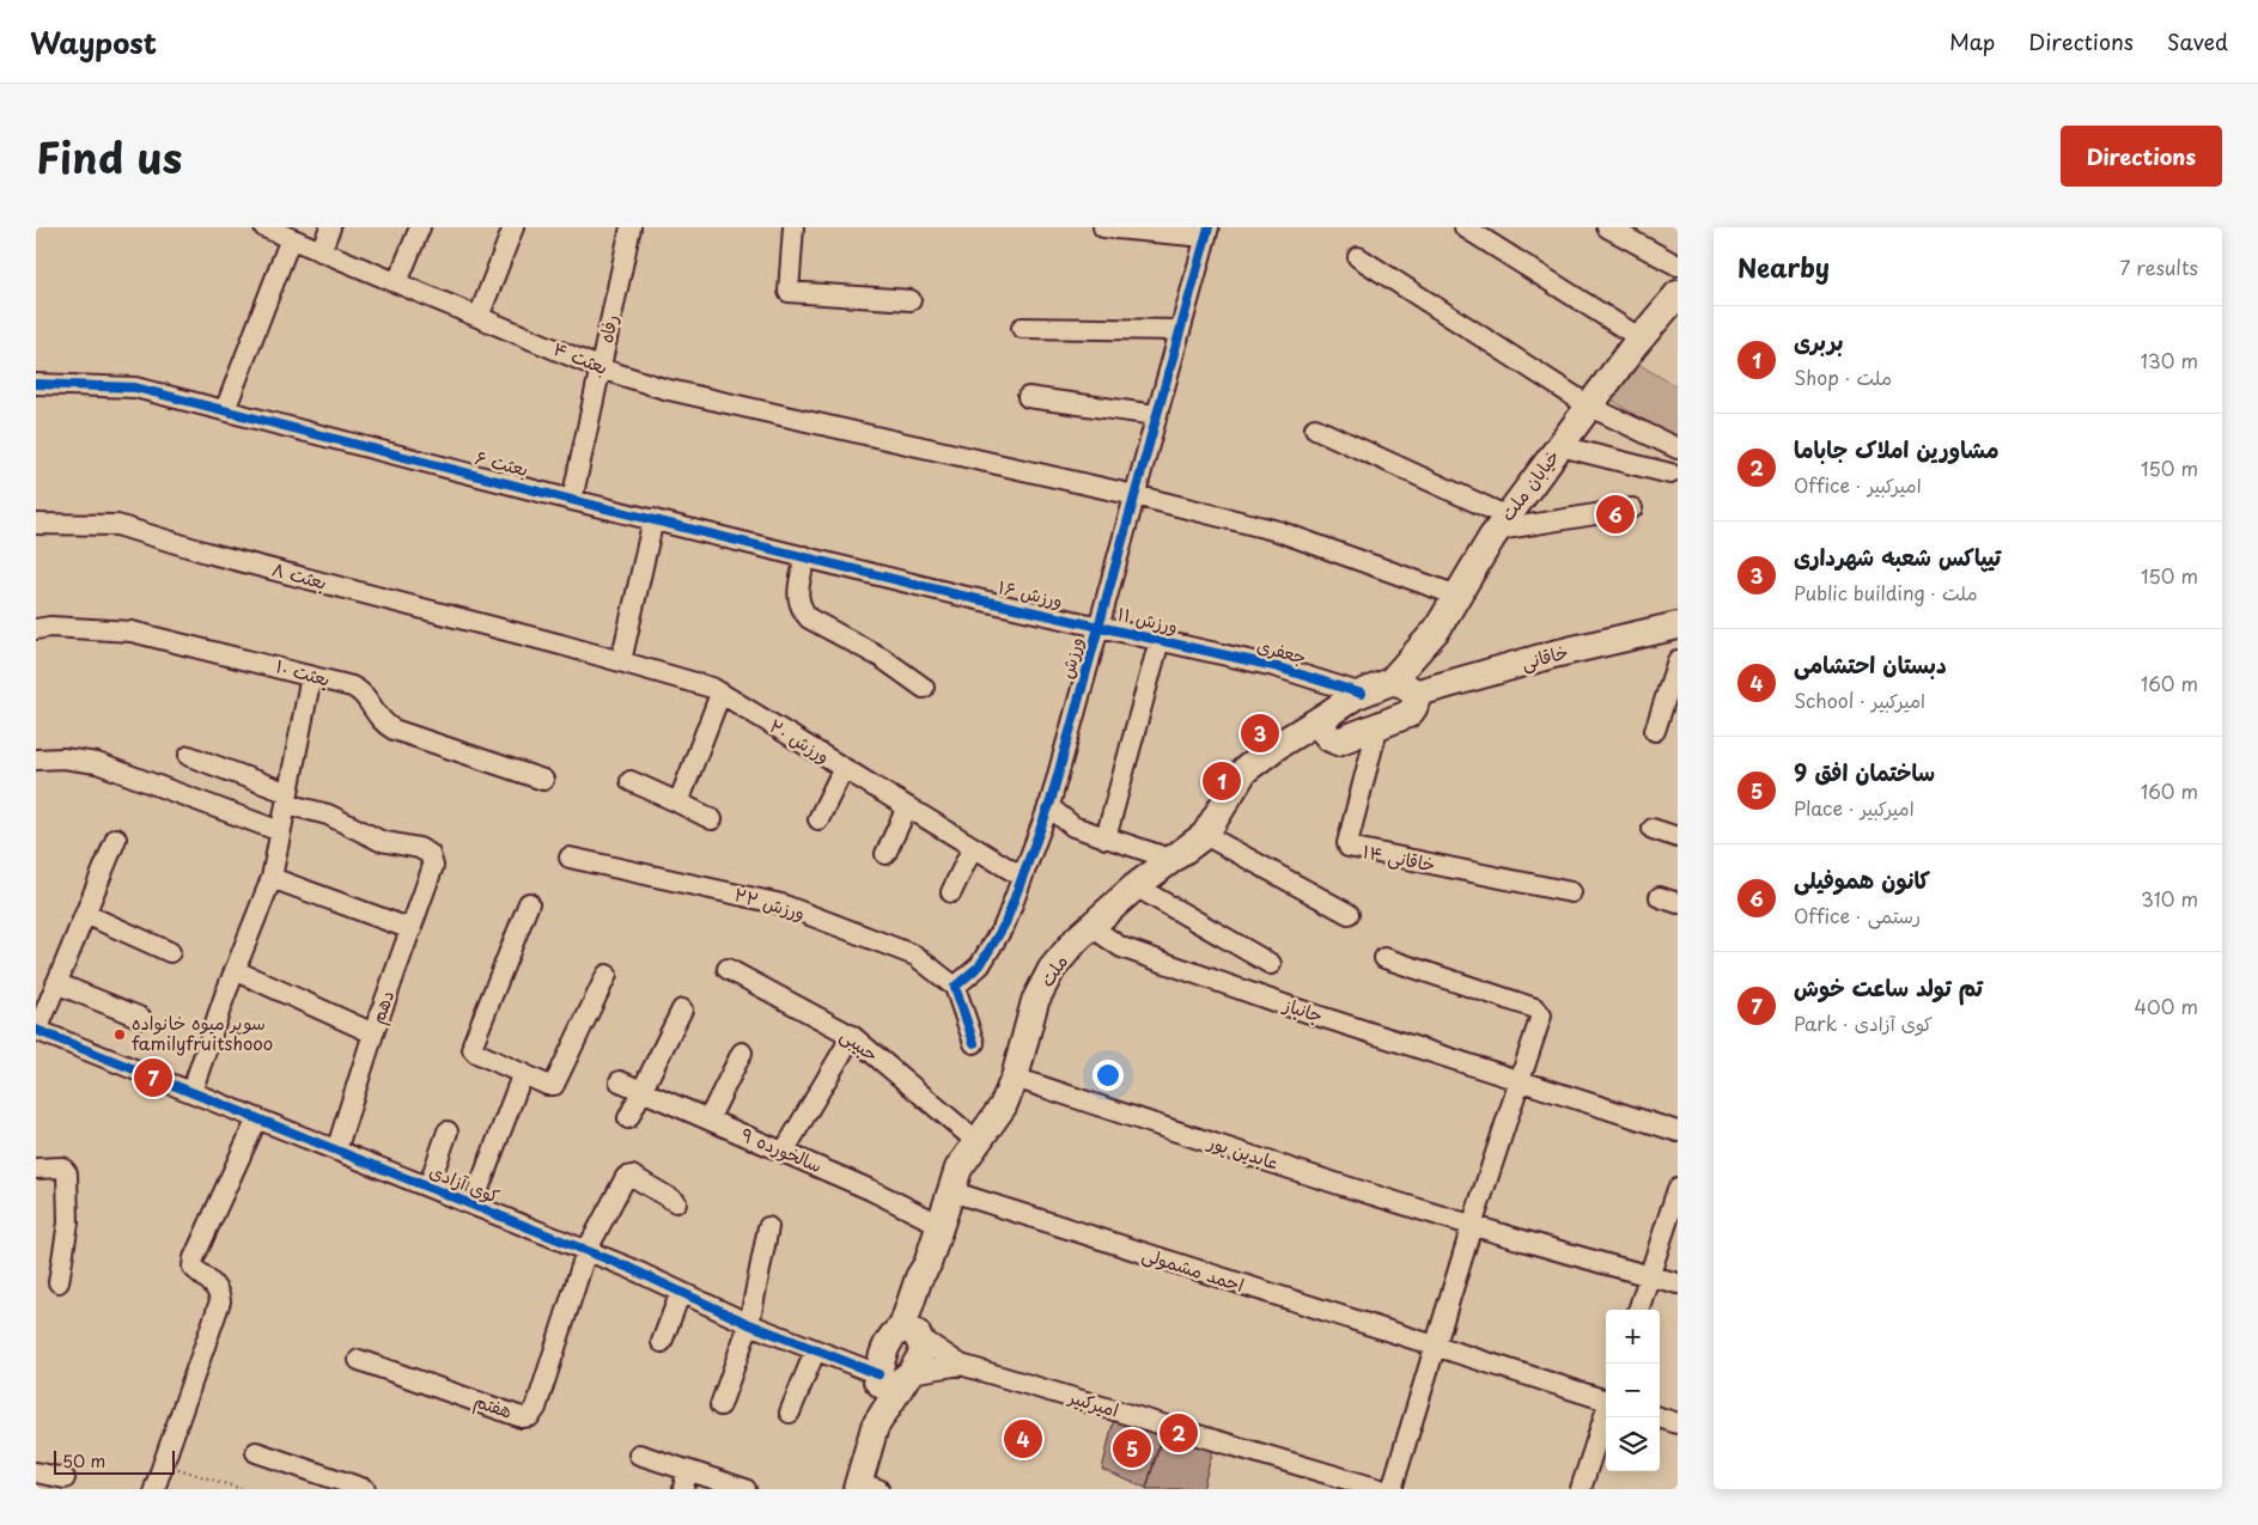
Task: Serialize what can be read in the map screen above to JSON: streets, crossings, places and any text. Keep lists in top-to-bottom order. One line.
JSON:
{"streets":{"main road":["خیابان ملت","خاقانی","ملت"],"street":["رفاه","بعثت ۴","بعثت ۶","بعثت ٨","ورزش ۱۶","ورزش ۱۱","جعفری","ورزش","بعثت ۱۰","ورزش ۲۰","خاقانی ۱۴","ورزش ۲۲","دهم","جانباز","حبیبی","سالخورده ۹","عابدین پور","کوی آزادی","احمد مشمولی","امیرکبیر","هفتم"]},"crossings":[["رفاه","بعثت ۴"],["رفاه","بعثت ۶"],["بعثت ۴","خیابان ملت"],["بعثت ۴","ورزش"],["بعثت ۶","ورزش ۱۶"],["خیابان ملت","خاقانی"],["بعثت ٨","ورزش ۲۰"],["ورزش ۱۶","ورزش ۱۱"],["ورزش ۱۶","ورزش"],["ورزش ۱۱","جعفری"],["ورزش ۱۱","ورزش"],["جعفری","خاقانی"],["ورزش","ورزش ۲۰"],["ورزش","ورزش ۲۲"],["خاقانی","ملت"],["ملت","جانباز"],["ملت","حبیبی"],["ملت","سالخورده ۹"],["ملت","عابدین پور"],["ملت","احمد مشمولی"],["ملت","امیرکبیر"],["دهم","کوی آزادی"],["کوی آزادی","هفتم"]],"places":["سوپر میوه خانواده familyfruitshooo"],"scale_bar":"50 m","page":{"header":"Waypost","nav":["Map","Directions","Saved"],"title":"Find us","buttons":"Directions","heading":["Nearby","7 results"],"list":[{"mark":"1","name":"بربری","note":"Shop · ملت","value":"130 m"},{"mark":"2","name":"مشاورین املاک جاباما","note":"Office · امیرکبیر","value":"150 m"},{"mark":"3","name":"تیپاکس شعبه شهرداری","note":"Public building · ملت","value":"150 m"},{"mark":"4","name":"دبستان احتشامی","note":"School · امیرکبیر","value":"160 m"},{"mark":"5","name":"ساختمان افق 9","note":"Place · امیرکبیر","value":"160 m"},{"mark":"6","name":"کانون هموفیلی","note":"Office · رستمی","value":"310 m"},{"mark":"7","name":"تم تولد ساعت خوش","note":"Park · کوی آزادی","value":"400 m"}],"pins":["6","3","1","7","2","4","5"],"map_buttons":["+","−"],"scale":"50 m"}}
